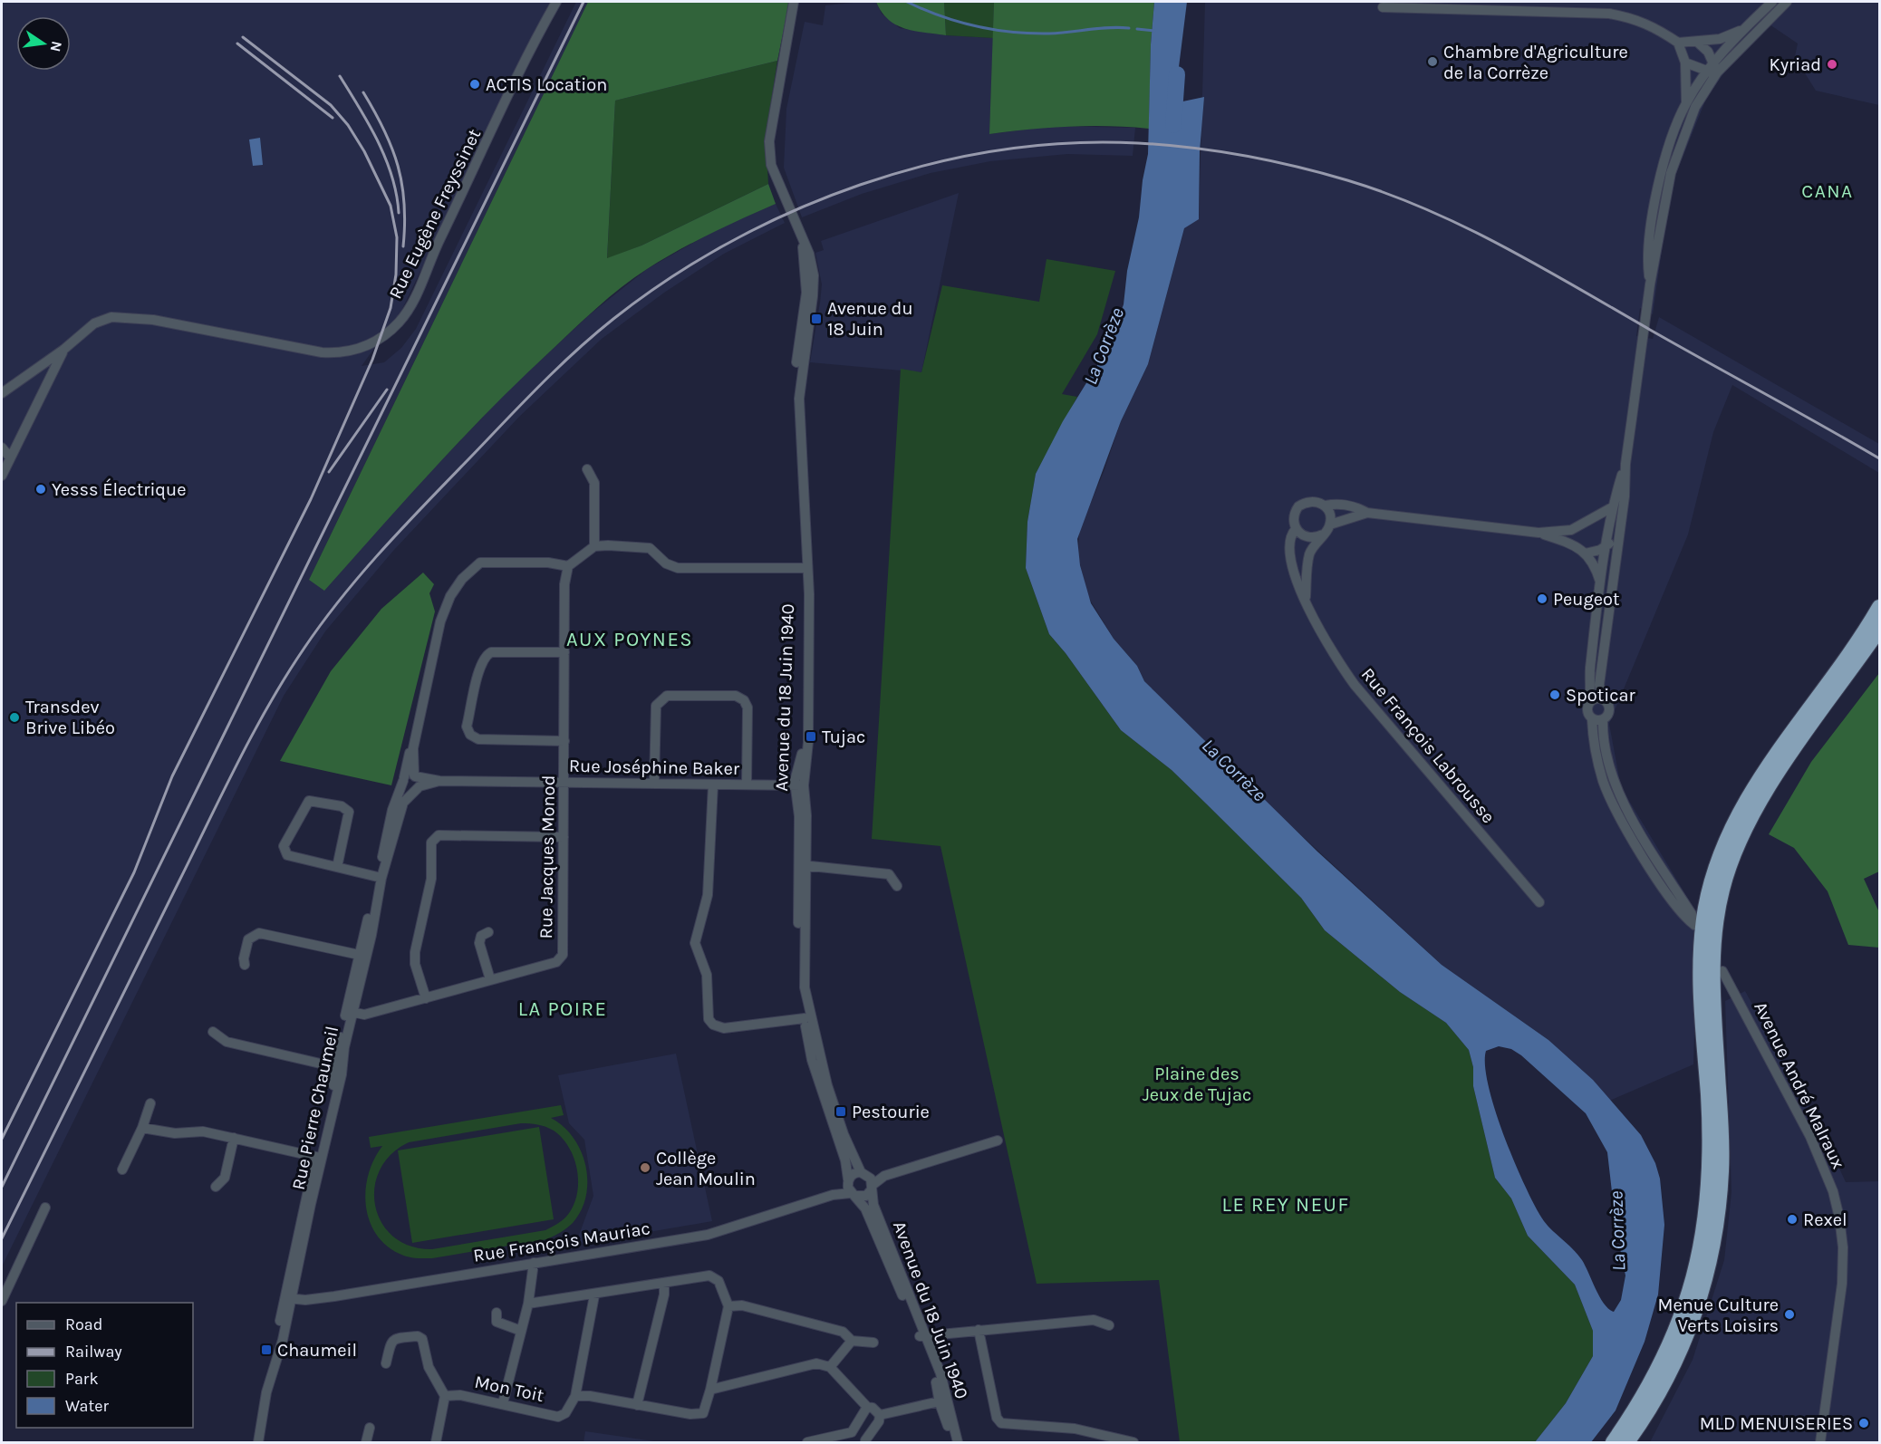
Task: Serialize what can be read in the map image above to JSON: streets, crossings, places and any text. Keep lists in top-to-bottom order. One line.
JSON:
{"streets":{"street":["Rue Eugène Freyssinet","Avenue du 18 Juin 1940","Rue François Labrousse","Rue Joséphine Baker","Rue Jacques Monod","Avenue André Malraux","Rue Pierre Chaumeil","Rue François Mauriac","Mon Toit"]},"crossings":[["Avenue du 18 Juin 1940","Rue Joséphine Baker"],["Avenue du 18 Juin 1940","Rue François Mauriac"],["Rue Joséphine Baker","Rue Jacques Monod"],["Rue Joséphine Baker","Rue Pierre Chaumeil"],["Rue Jacques Monod","Rue Pierre Chaumeil"],["Rue Pierre Chaumeil","Rue François Mauriac"]],"districts":["CANA","AUX POYNES","LA POIRE","LE REY NEUF"],"water":["La Corrèze"],"parks":["Plaine des Jeux de Tujac"],"places":{"other":["Chambre d'Agriculture de la Corrèze","Kyriad","ACTIS Location","Yesss Électrique","Peugeot","Spoticar","Transdev Brive Libéo","Collège Jean Moulin","Rexel","Menue Culture Verts Loisirs","MLD MENUISERIES"],"transit":["Avenue du 18 Juin","Tujac","Pestourie","Chaumeil"]},"legend":["Road","Railway","Park","Water"],"north":"right"}
